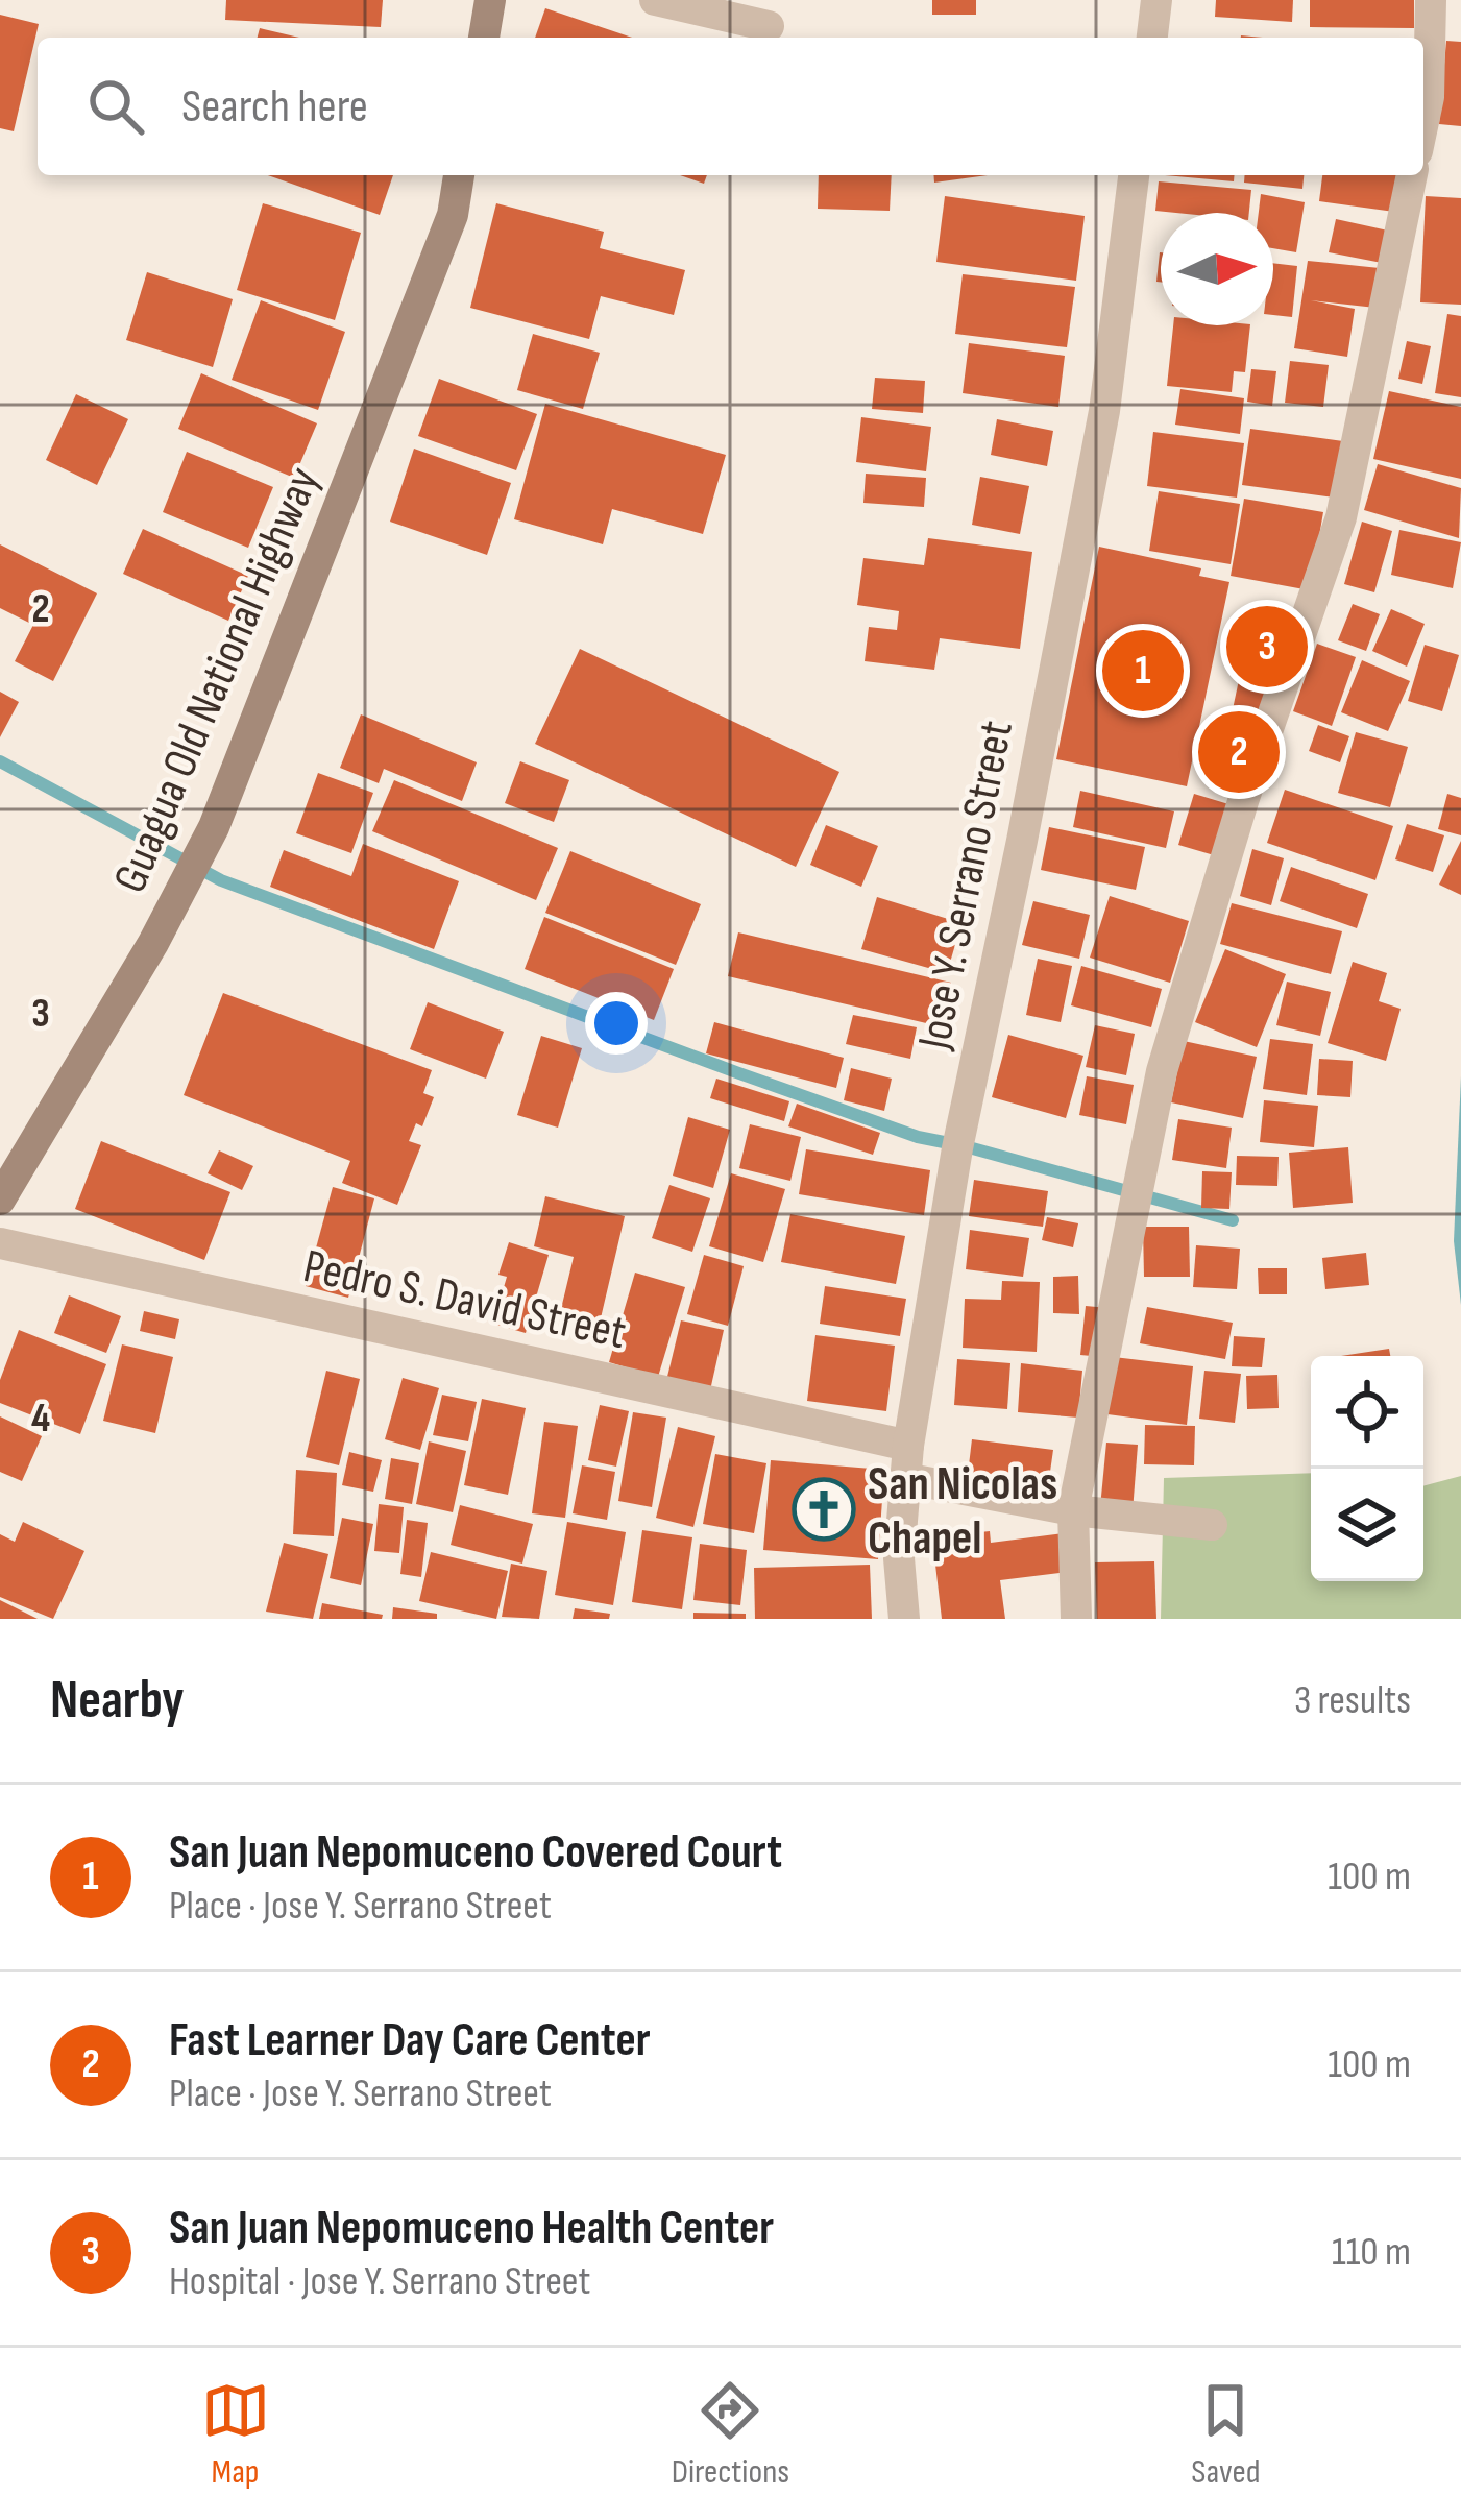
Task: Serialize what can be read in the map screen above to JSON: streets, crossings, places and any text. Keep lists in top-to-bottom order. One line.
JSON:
{"streets":{"main road":["Guagua Old National Highway"],"street":["Jose Y. Serrano Street","Pedro S. David Street"]},"crossings":[["Jose Y. Serrano Street","Pedro S. David Street"]],"places":{"church":["San Nicolas Chapel"]},"north":"right","page":{"search":"Search here","pins":["3","1","2"],"heading":["Nearby","3 results"],"list":[{"mark":"1","name":"San Juan Nepomuceno Covered Court","note":"Place · Jose Y. Serrano Street","value":"100 m"},{"mark":"2","name":"Fast Learner Day Care Center","note":"Place · Jose Y. Serrano Street","value":"100 m"},{"mark":"3","name":"San Juan Nepomuceno Health Center","note":"Hospital · Jose Y. Serrano Street","value":"110 m"}],"nav":["Map","Directions","Saved"]},"grid":{"rows":["2","3","4"]}}
